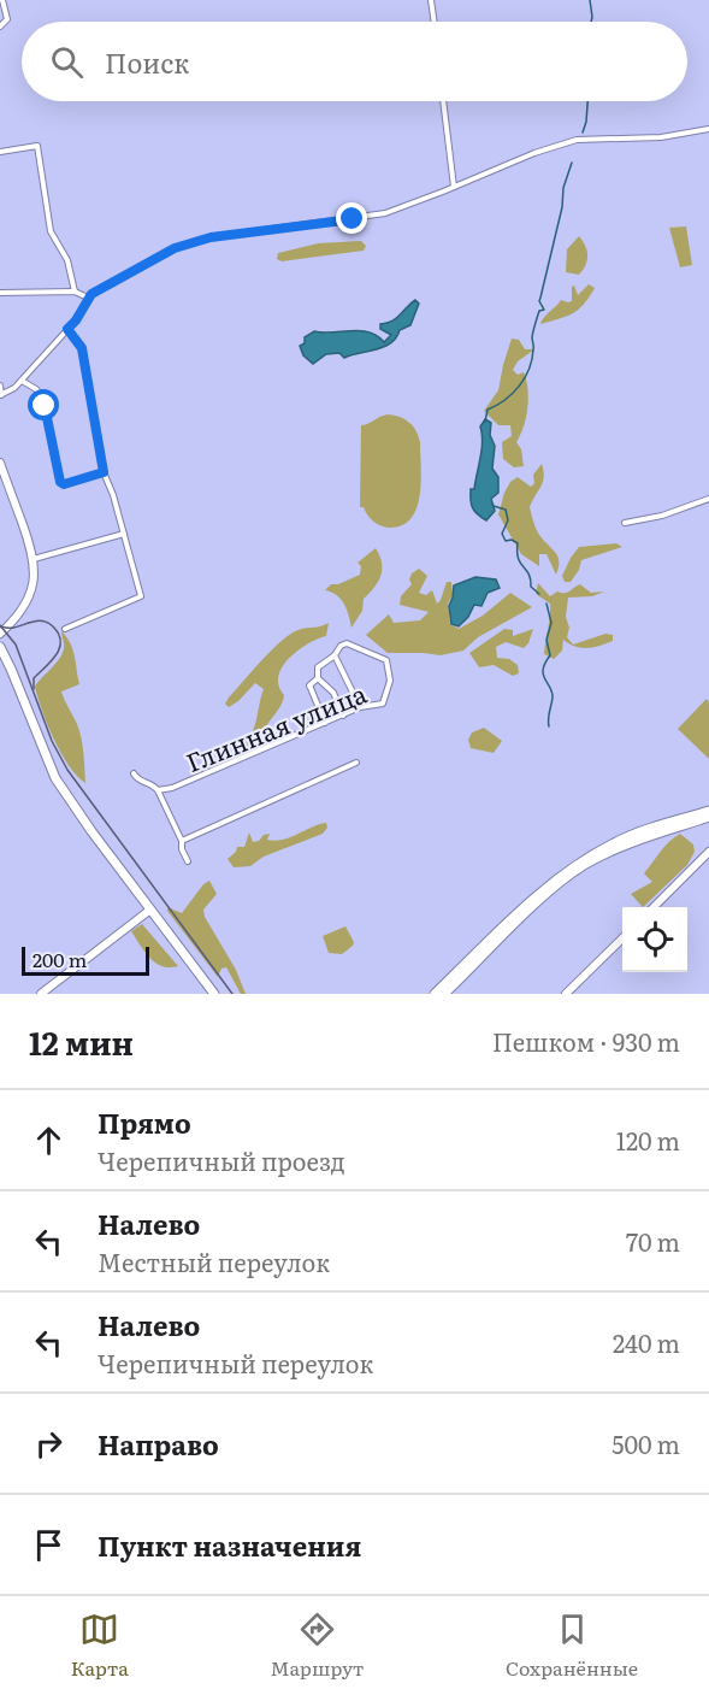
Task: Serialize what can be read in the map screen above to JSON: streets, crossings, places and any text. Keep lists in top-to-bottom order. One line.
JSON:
{"streets":{"street":["Глинная улица"]},"scale_bar":"200 m","page":{"search":"Поиск","scale":"200 m","heading":["12 мин","Пешком · 930 m"],"list":[["Прямо","Черепичный проезд","120 m"],["Налево","Местный переулок","70 m"],["Налево","Черепичный переулок","240 m"],["Направо","500 m"],"Пункт назначения"],"nav":["Карта","Маршрут","Сохранённые"]}}
